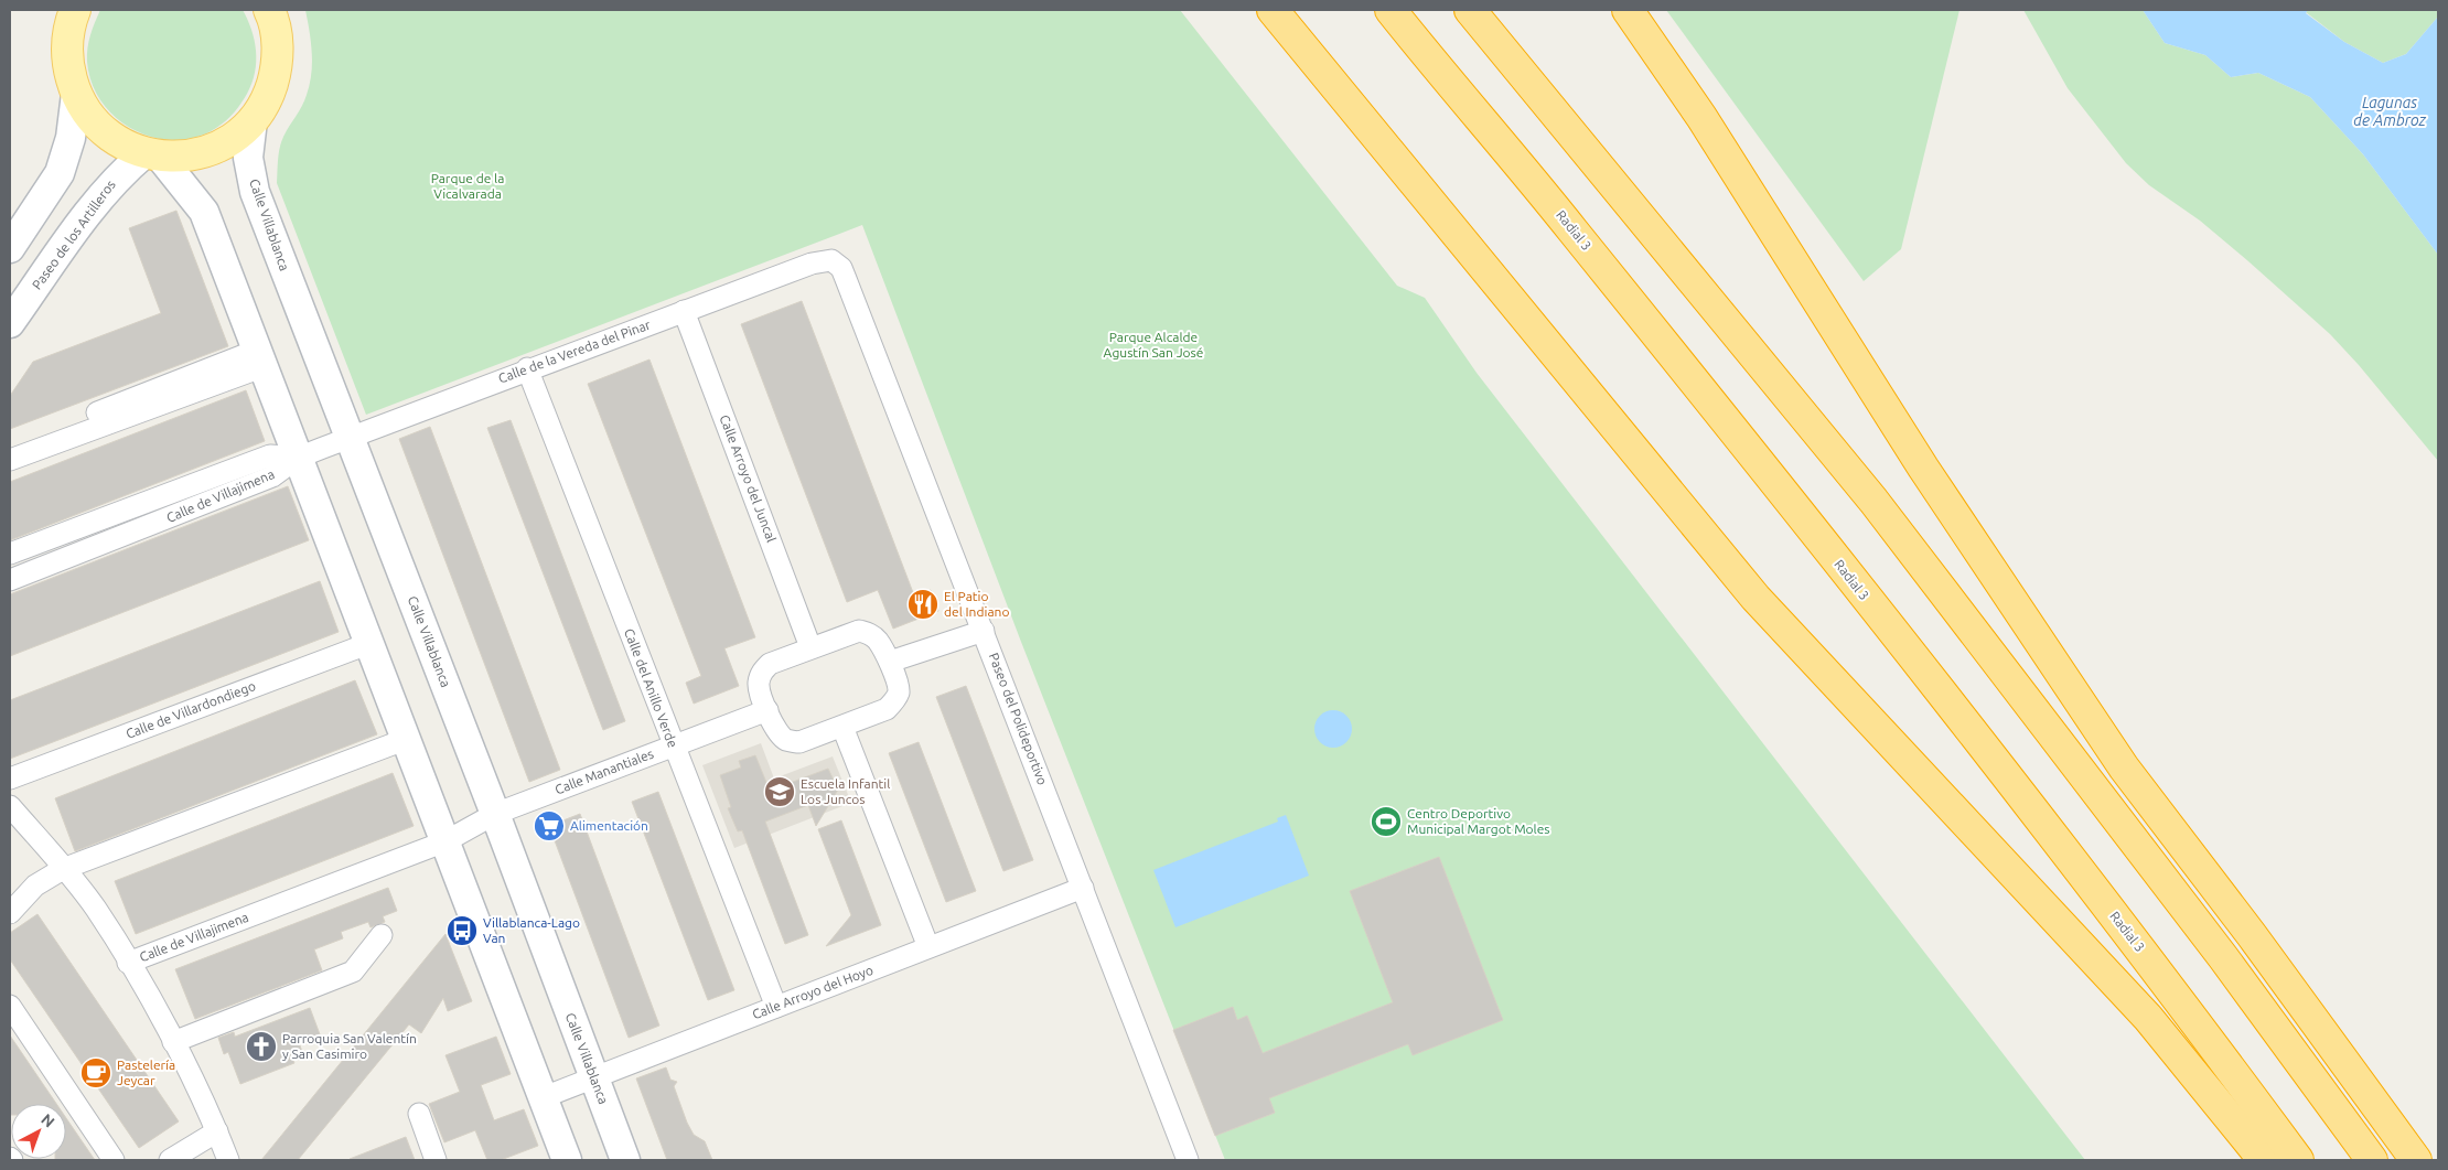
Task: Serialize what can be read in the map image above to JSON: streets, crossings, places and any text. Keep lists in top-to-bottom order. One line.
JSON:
{"streets":{"highway":["Radial 3"],"main road":["Calle Villablanca","Paseo de los Artilleros"],"street":["Calle de la Vereda del Pinar","Calle Arroyo del Juncal","Calle de Villajimena","Calle del Anillo Verde","Calle de Villardondiego","Paseo del Polideportivo","Calle Manantiales","Calle Arroyo del Hoyo"]},"crossings":[["Calle Villablanca","Calle de la Vereda del Pinar"],["Calle Villablanca","Calle Manantiales"],["Calle Villablanca","Calle Arroyo del Hoyo"],["Calle de la Vereda del Pinar","Calle Arroyo del Juncal"],["Calle de la Vereda del Pinar","Calle de Villajimena"],["Calle de la Vereda del Pinar","Calle del Anillo Verde"],["Calle de la Vereda del Pinar","Paseo del Polideportivo"],["Calle Arroyo del Juncal","Calle Manantiales"],["Calle de Villajimena","Calle Manantiales"],["Calle del Anillo Verde","Calle Manantiales"],["Calle del Anillo Verde","Calle Arroyo del Hoyo"],["Paseo del Polideportivo","Calle Arroyo del Hoyo"]],"water":["Lagunas de Ambroz"],"parks":["Parque de la Vicalvarada","Parque Alcalde Agustín San José"],"places":{"restaurant":["El Patio del Indiano"],"school or university":["Escuela Infantil Los Juncos"],"sports":["Centro Deportivo Municipal Margot Moles"],"supermarket":["Alimentación"],"bus stop":["Villablanca-Lago Van"],"church":["Parroquia San Valentín y San Casimiro"],"cafe":["Pastelería Jeycar"]},"north":"top right"}
